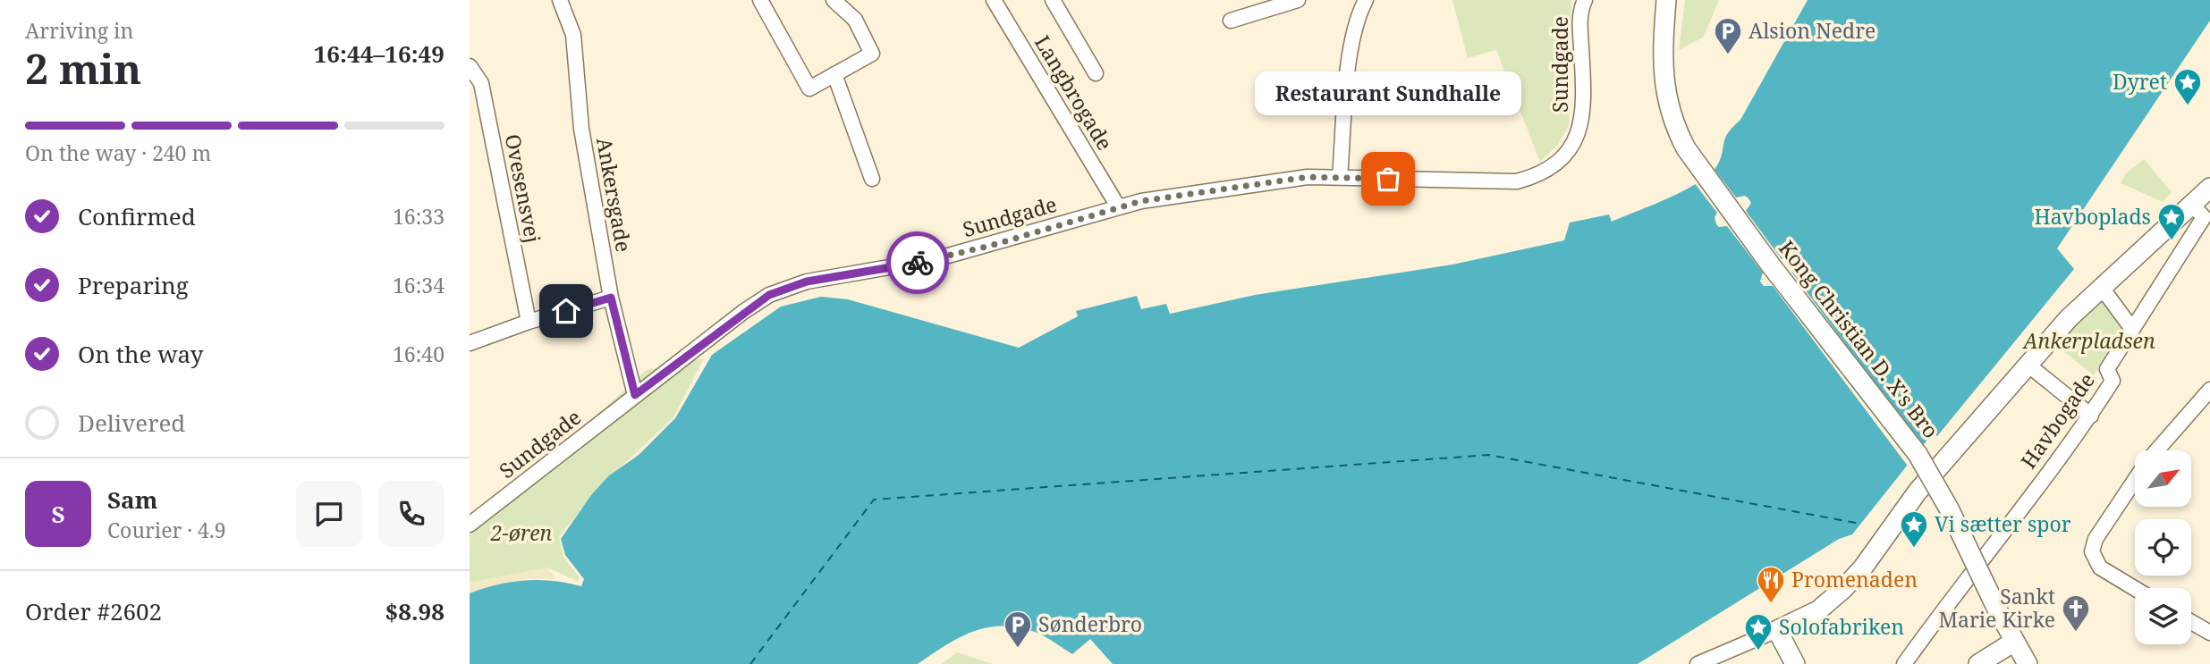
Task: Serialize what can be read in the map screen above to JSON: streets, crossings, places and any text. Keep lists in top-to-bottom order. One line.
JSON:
{"streets":{"street":["Sundgade","Langbrogade","Ovesensvej","Ankersgade","Kong Christian D. X's Bro","Havbogade"]},"crossings":[["Sundgade","Langbrogade"],["Sundgade","Ankersgade"]],"parks":["Ankerpladsen","2-øren"],"places":{"parking":["Alsion Nedre","Sønderbro"],"place":["Dyret","Havboplads","Vi sætter spor","Solofabriken"],"other":["Restaurant Sundhalle"],"restaurant":["Promenaden"],"church":["Sankt Marie Kirke"]},"north":"top right","page":{"heading":["2 min","Arriving in","16:44–16:49"],"panel":["Sam","Courier · 4.9","Order #2602","$8.98"],"bubble":"Restaurant Sundhalle","bar":"On the way · 240 m","list":[["Confirmed","16:33"],["Preparing","16:34"],["On the way","16:40"],"Delivered"],"round":"S"}}
